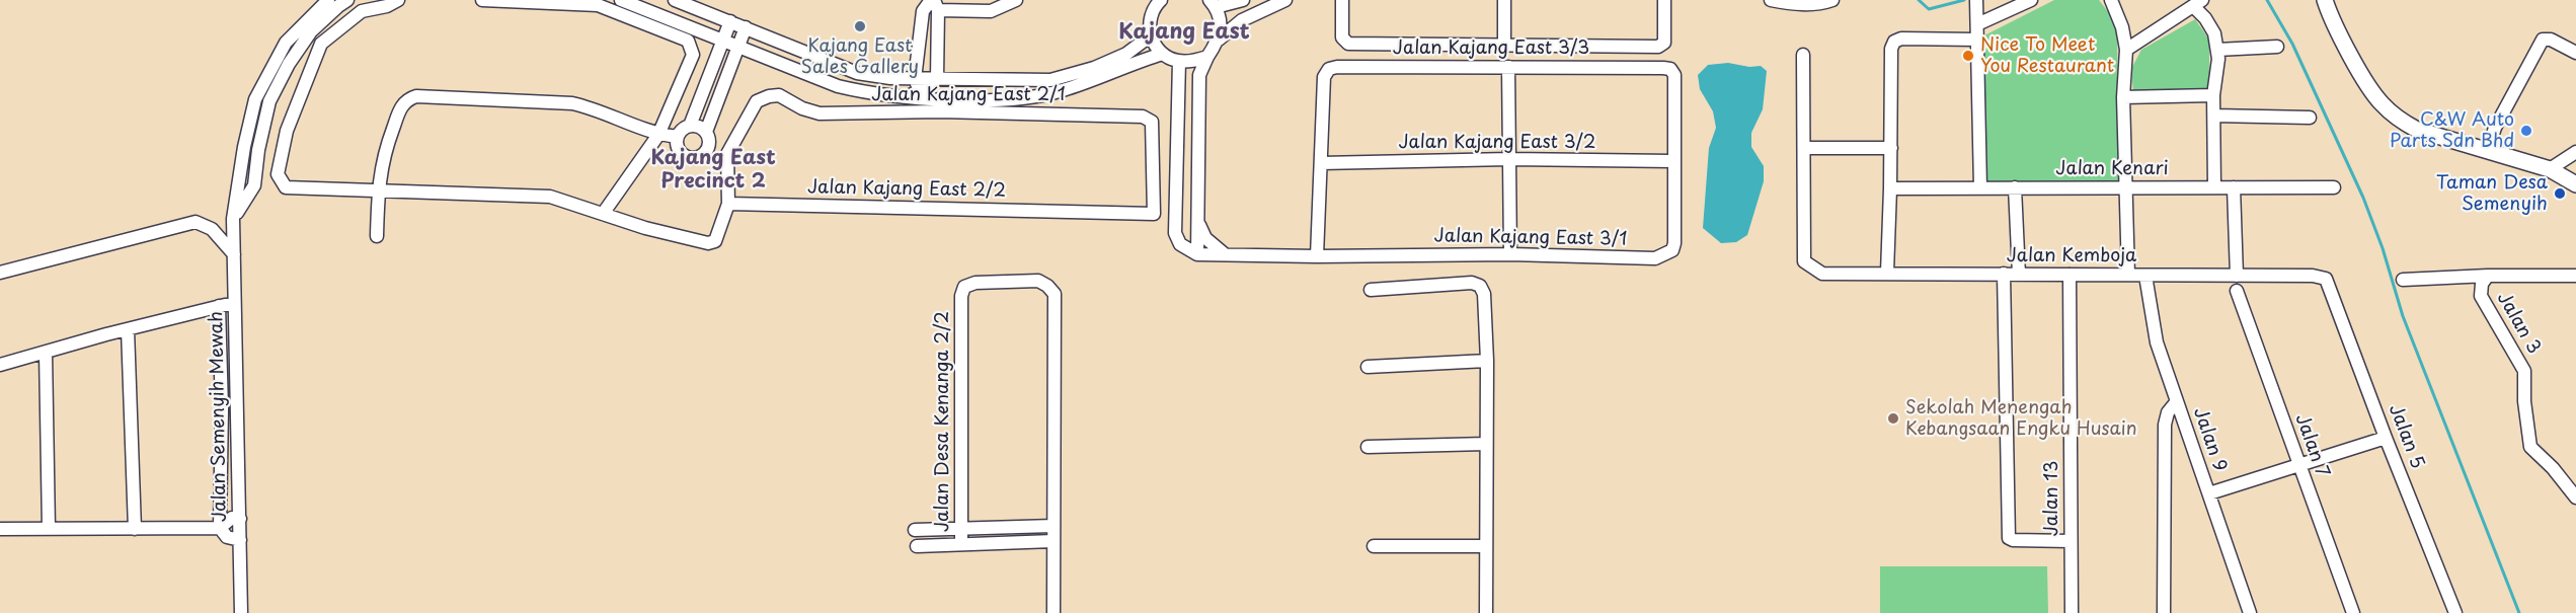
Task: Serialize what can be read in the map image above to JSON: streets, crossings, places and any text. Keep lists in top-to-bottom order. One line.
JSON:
{"streets":{"street":["Jalan Kajang East 3/3","Jalan Kajang East 2/1","Jalan Kajang East 3/2","Jalan Kenari","Jalan Kajang East 2/2","Jalan Kajang East 3/1","Jalan Kemboja","Jalan 3","Jalan Semenyih Mewah","Jalan Desa Kenanga 2/2","Jalan 5","Jalan 9","Jalan 7","Jalan 13"]},"crossings":[["Jalan Kajang East 3/3","Jalan Kajang East 3/2"],["Jalan Kajang East 3/3","Jalan Kajang East 3/1"],["Jalan Kajang East 2/1","Jalan Kajang East 2/2"],["Jalan Kajang East 3/2","Jalan Kajang East 3/1"],["Jalan Kemboja","Jalan 5"],["Jalan Kemboja","Jalan 9"],["Jalan Kemboja","Jalan 13"]],"districts":["Kajang East","Kajang East Precinct 2"],"places":["Kajang East Sales Gallery","Nice To Meet You Restaurant","C&W Auto Parts Sdn Bhd","Taman Desa Semenyih","Sekolah Menengah Kebangsaan Engku Husain"]}
